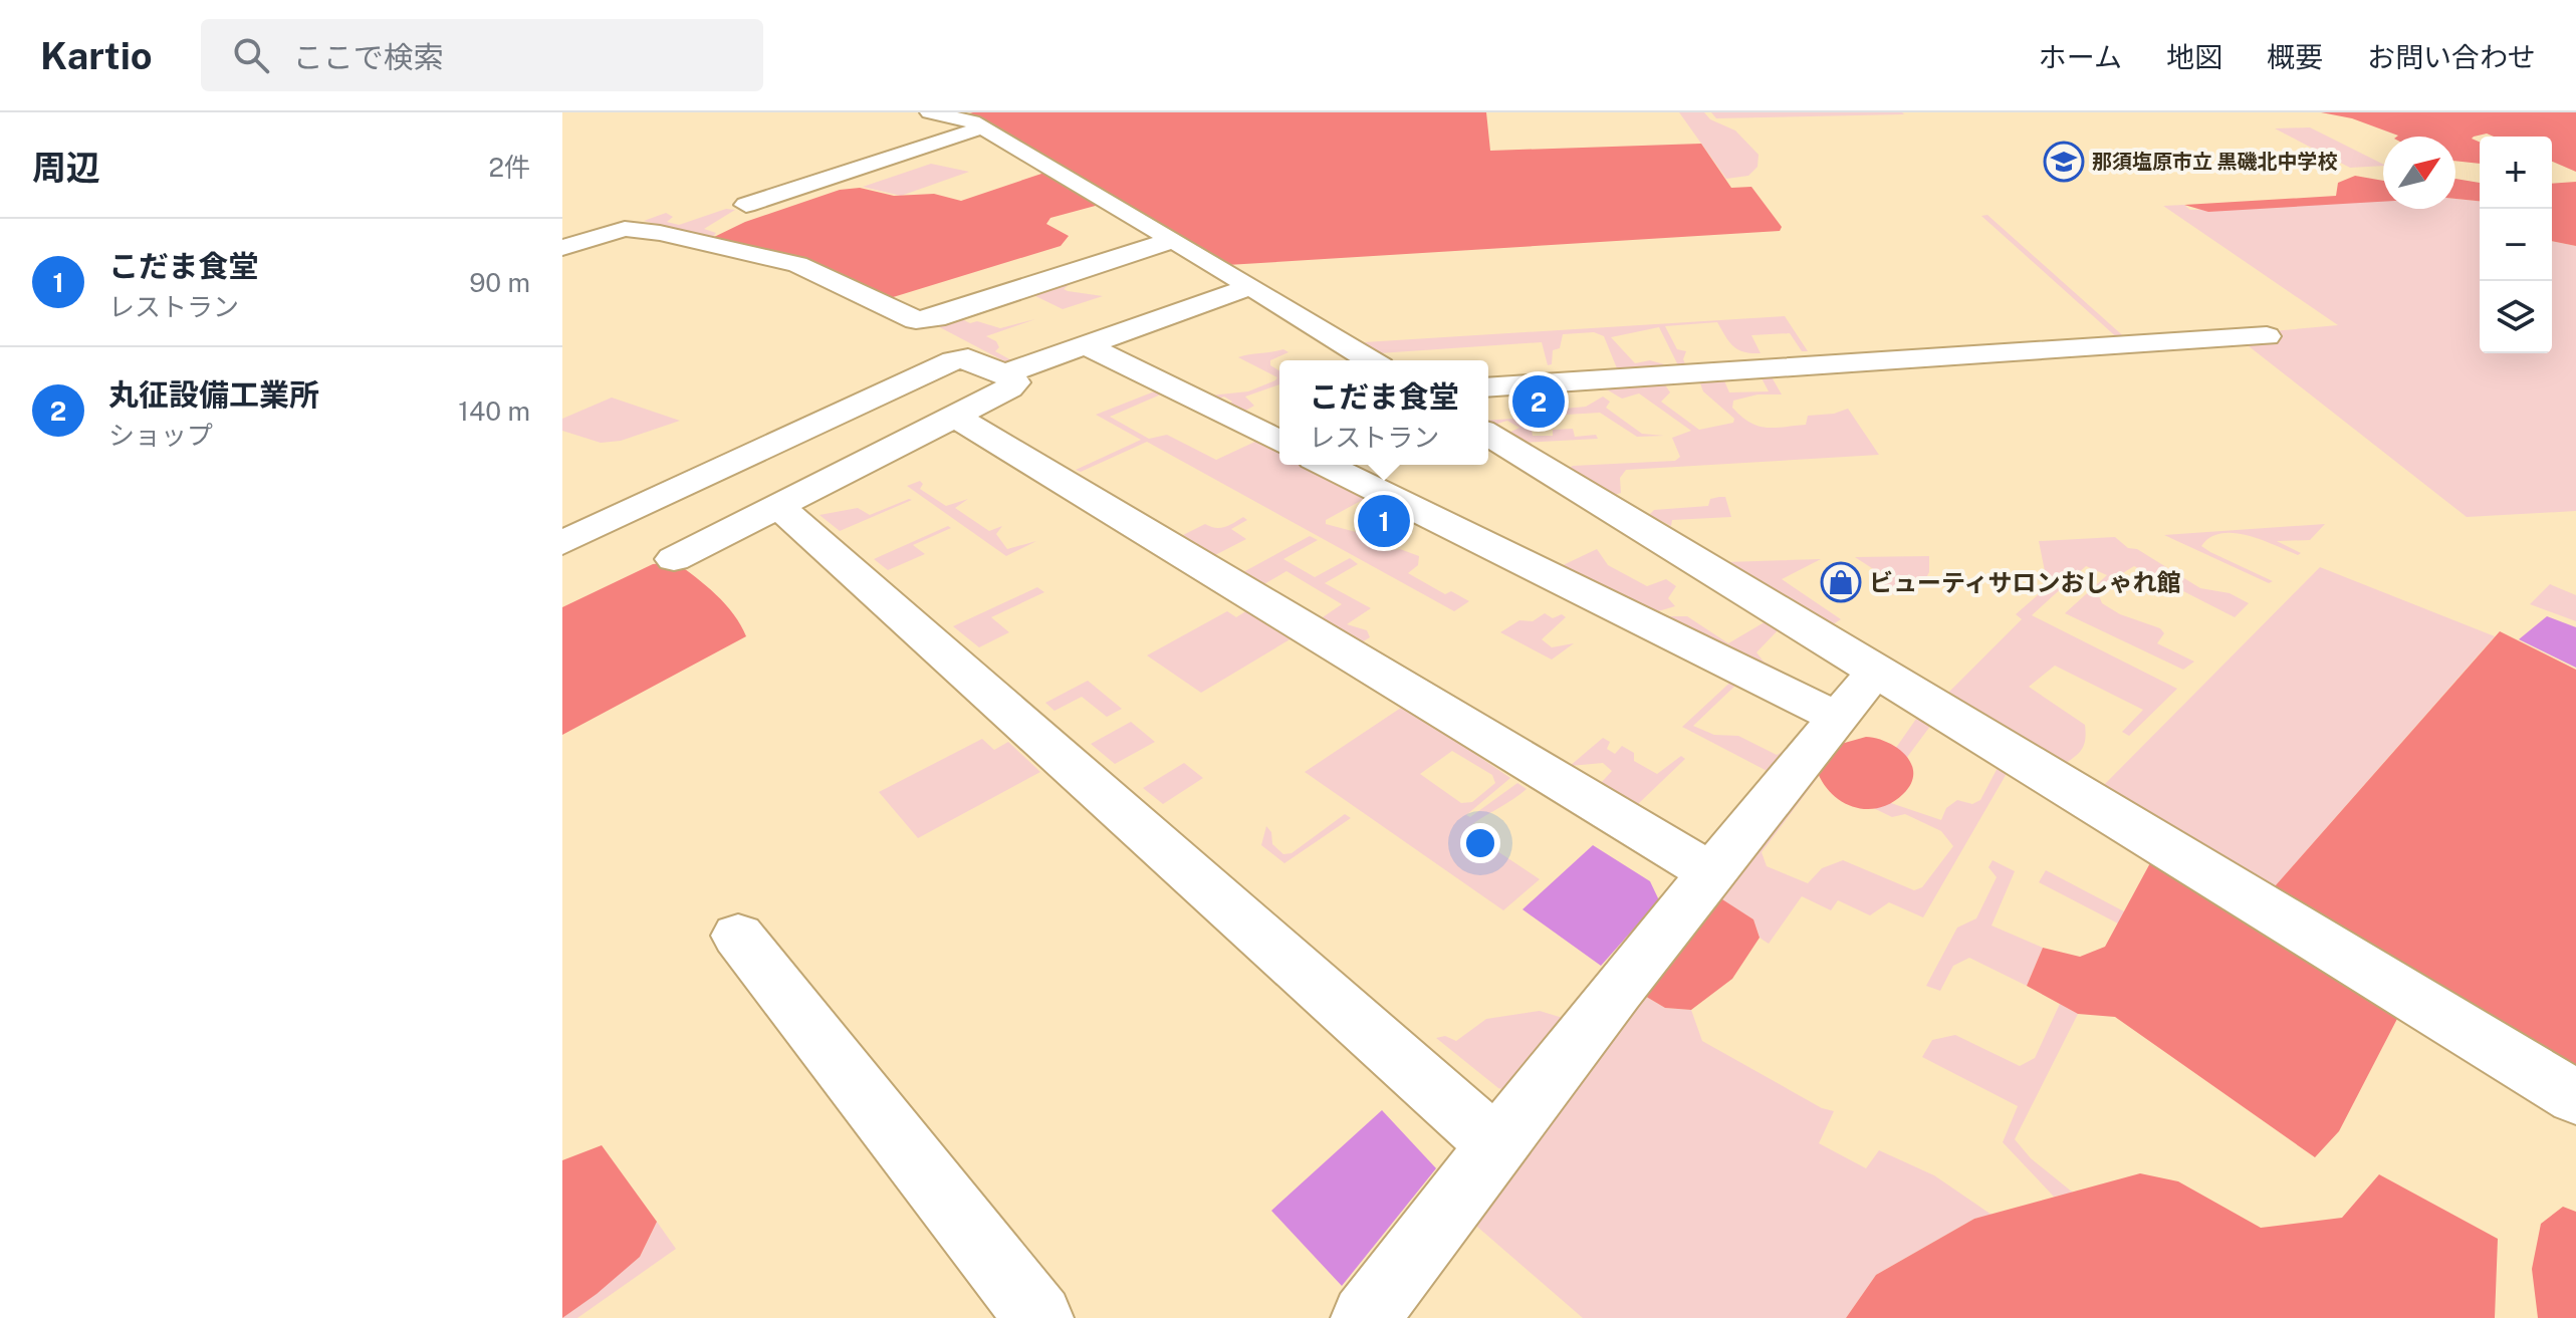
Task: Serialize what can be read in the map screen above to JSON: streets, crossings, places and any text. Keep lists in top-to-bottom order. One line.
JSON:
{"places":{"school or university":["那須塩原市立 黒磯北中学校"],"shop":["ビューティサロンおしゃれ館"]},"north":"top right","page":{"header":"Kartio","search":"ここで検索","nav":["ホーム","地図","概要","お問い合わせ"],"heading":["周辺","2件"],"map_buttons":["+","−"],"list":[{"mark":"1","name":"こだま食堂","note":"レストラン","value":"90 m"},{"mark":"2","name":"丸征設備工業所","note":"ショップ","value":"140 m"}],"popup":["こだま食堂","レストラン"],"pins":["2","1"]}}
